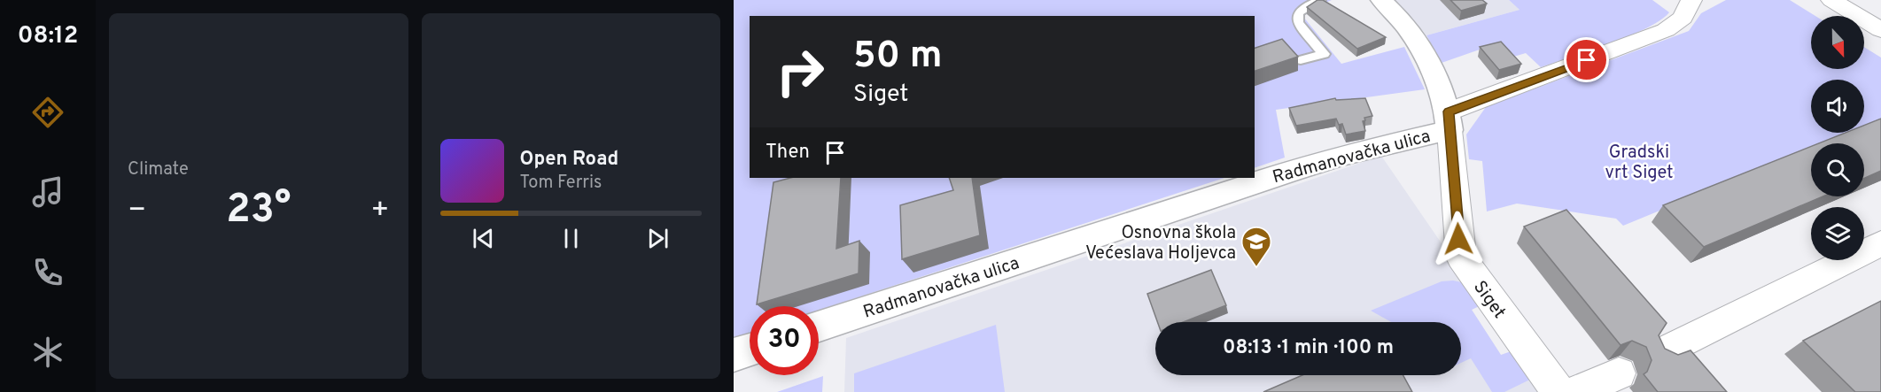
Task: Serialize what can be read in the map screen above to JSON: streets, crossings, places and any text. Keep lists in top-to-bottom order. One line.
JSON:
{"streets":{"street":["Radmanovačka ulica","Siget"]},"crossings":[["Radmanovačka ulica","Siget"]],"parks":["Gradski vrt Siget"],"places":{"school or university":["Osnovna škola Većeslava Holjevca"]},"north":"bottom","page":{"tabs":"08:12","tile":"Climate","turn":["50 m","Siget"],"then":"Then","song":["Open Road","Tom Ferris"],"heat":["−","23°","+"],"limit":"30","trip":"08:13 · 1 min · 100 m"}}
